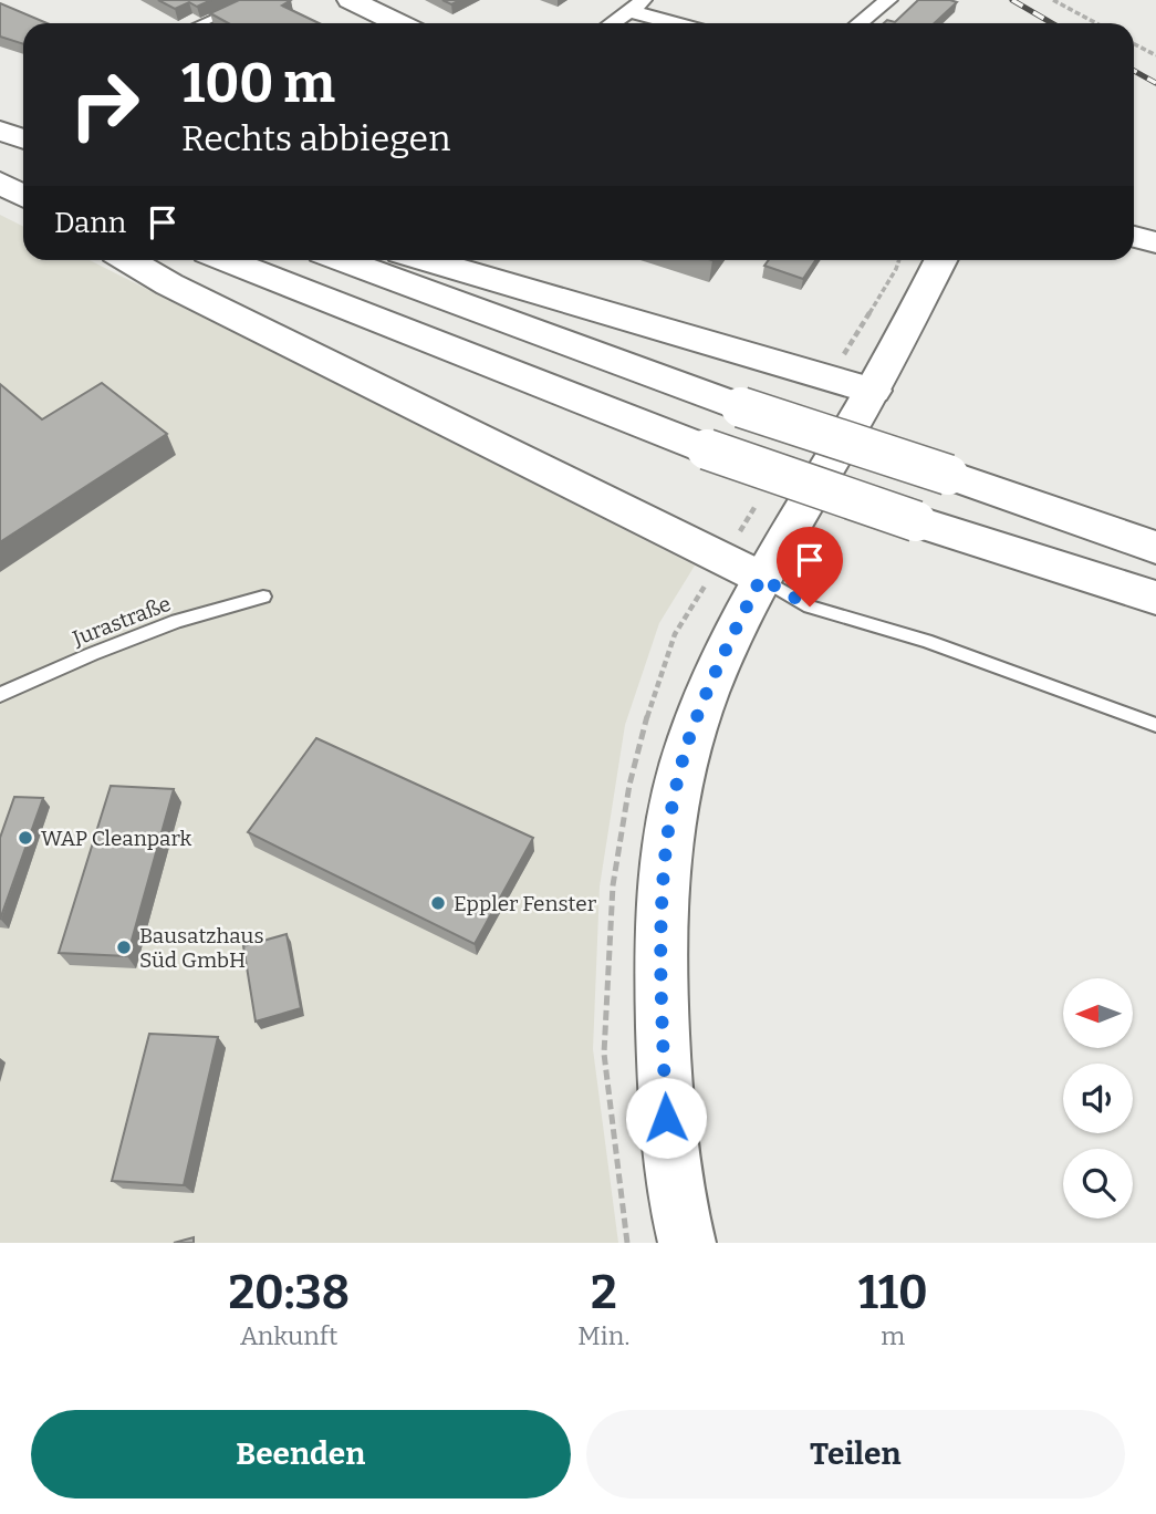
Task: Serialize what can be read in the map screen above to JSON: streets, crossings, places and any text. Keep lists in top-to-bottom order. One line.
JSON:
{"streets":{"lane":["Jurastraße"]},"places":["WAP Cleanpark","Eppler Fenster","Bausatzhaus Süd GmbH"],"north":"left","page":{"turn":["100 m","Rechts abbiegen"],"then":"Dann","eta":["20:38","Ankunft","2","Min.","110","m"],"buttons":["Beenden","Teilen"]}}
